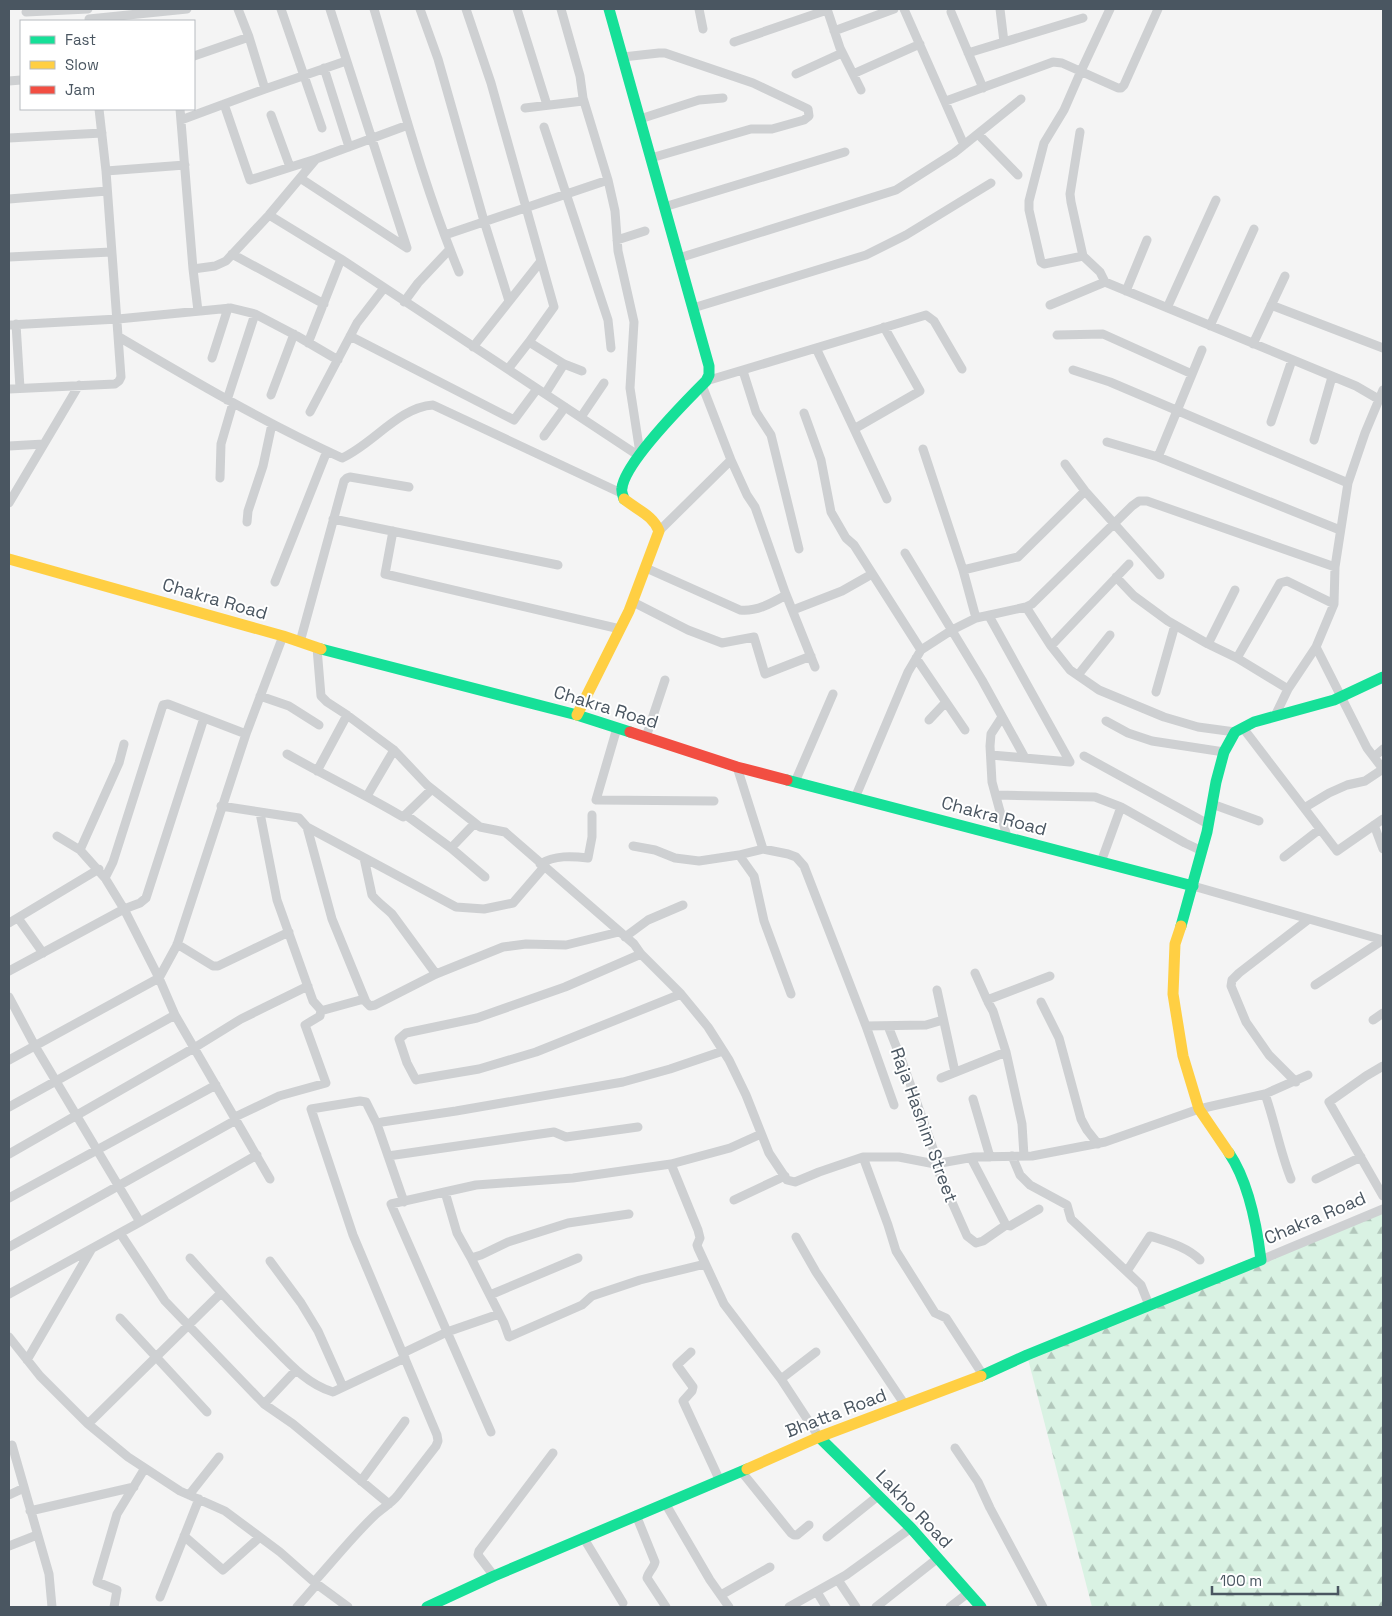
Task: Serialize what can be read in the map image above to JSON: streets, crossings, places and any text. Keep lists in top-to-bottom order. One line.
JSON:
{"streets":{"main road":["Chakra Road","Bhatta Road","Lakho Road"],"street":["Raja Hashim Street"]},"crossings":[["Chakra Road","Bhatta Road"],["Bhatta Road","Lakho Road"]],"legend":["Fast","Slow","Jam"],"scale_bar":"100 m"}
